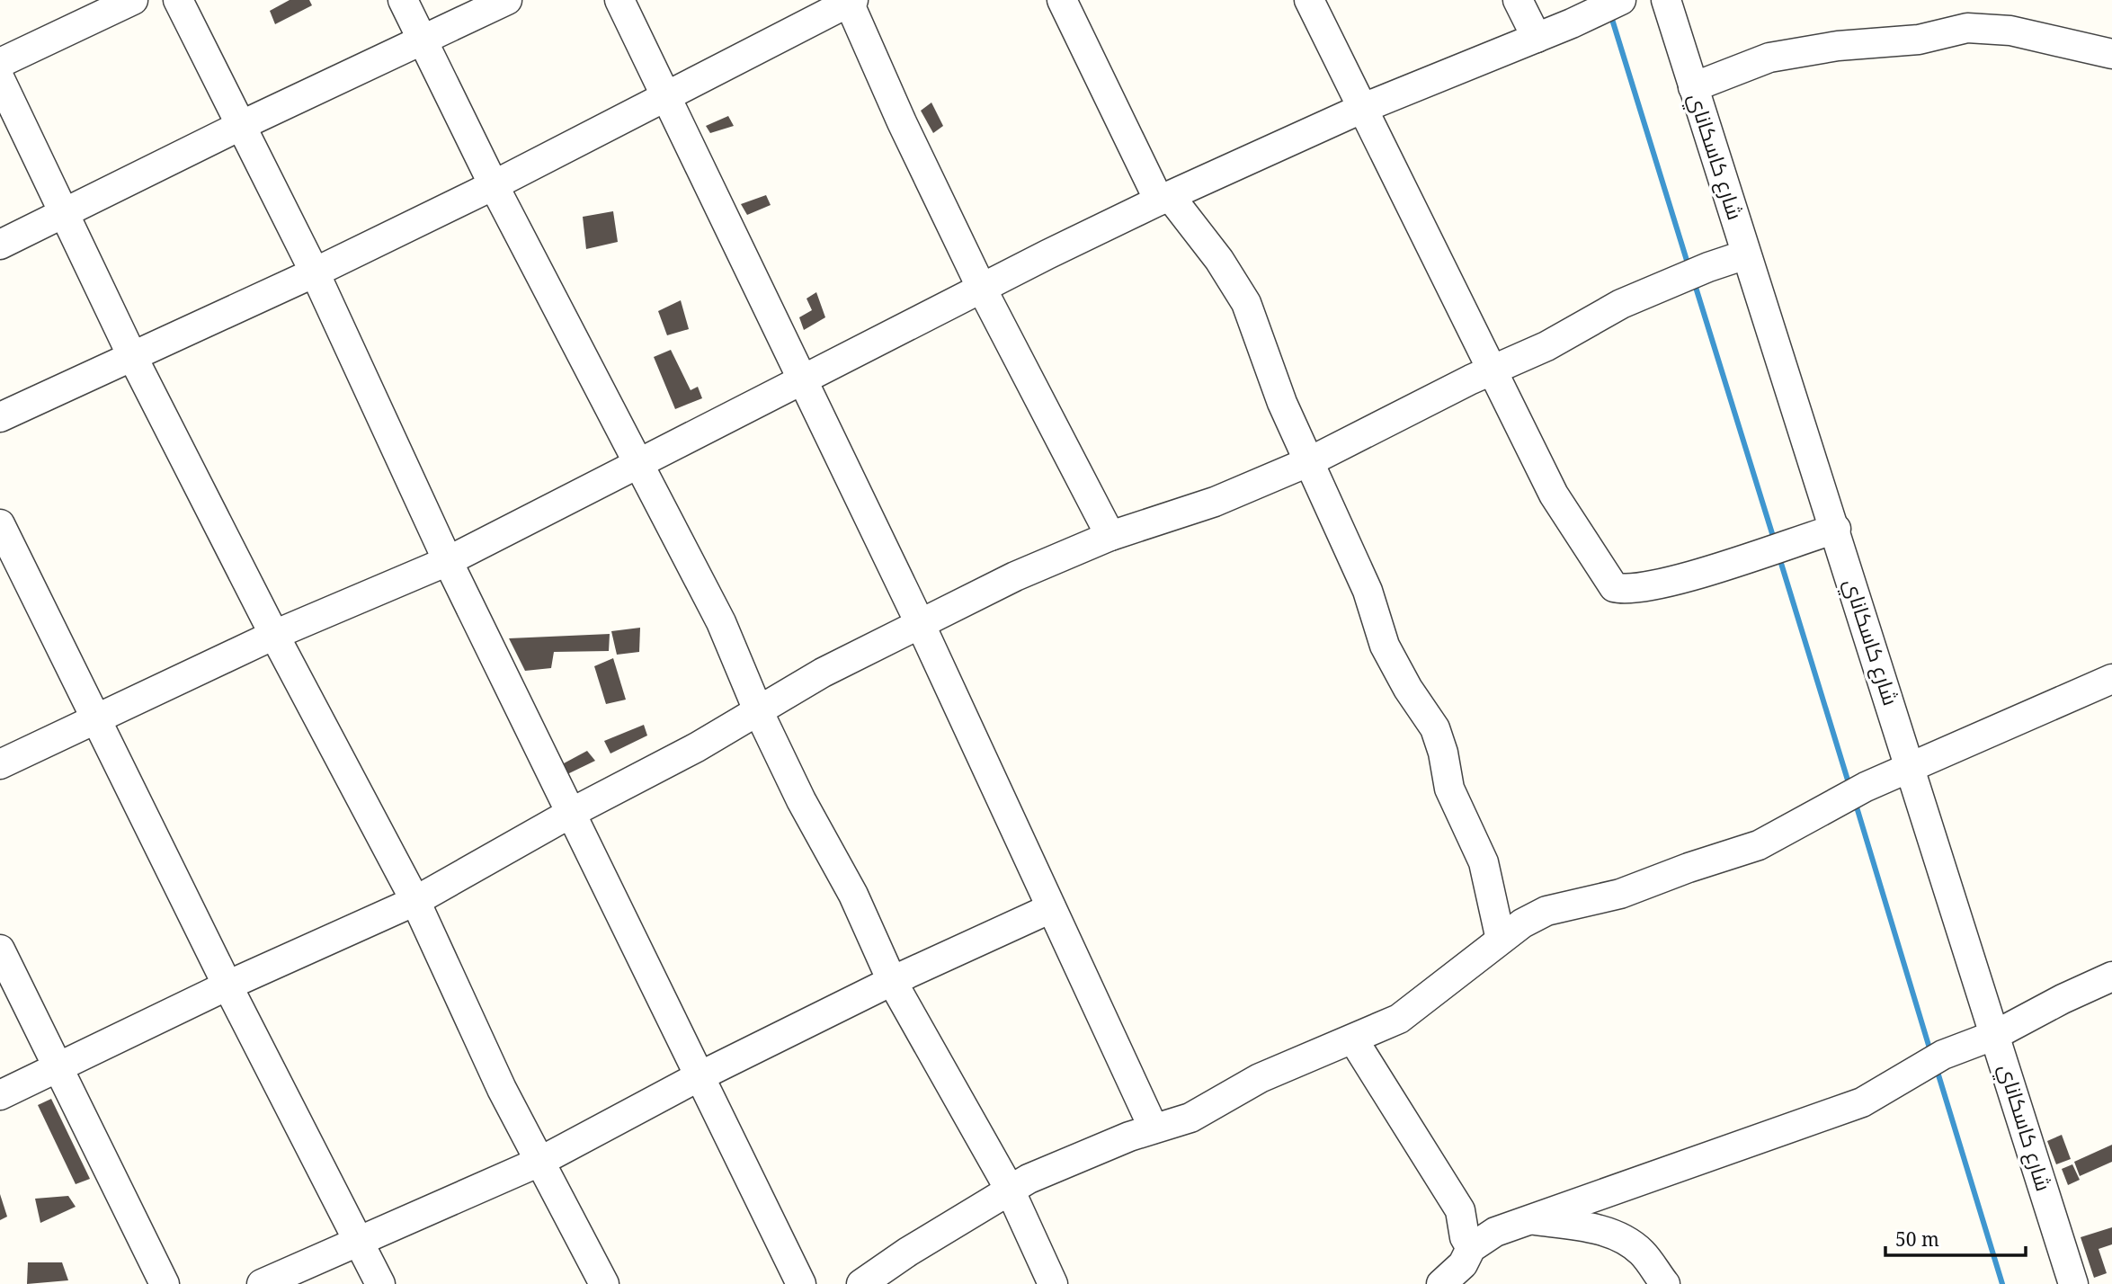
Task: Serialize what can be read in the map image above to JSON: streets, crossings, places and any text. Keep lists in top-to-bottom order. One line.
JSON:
{"streets":{"street":["شارع كاسكاناي"]},"scale_bar":"50 m"}
